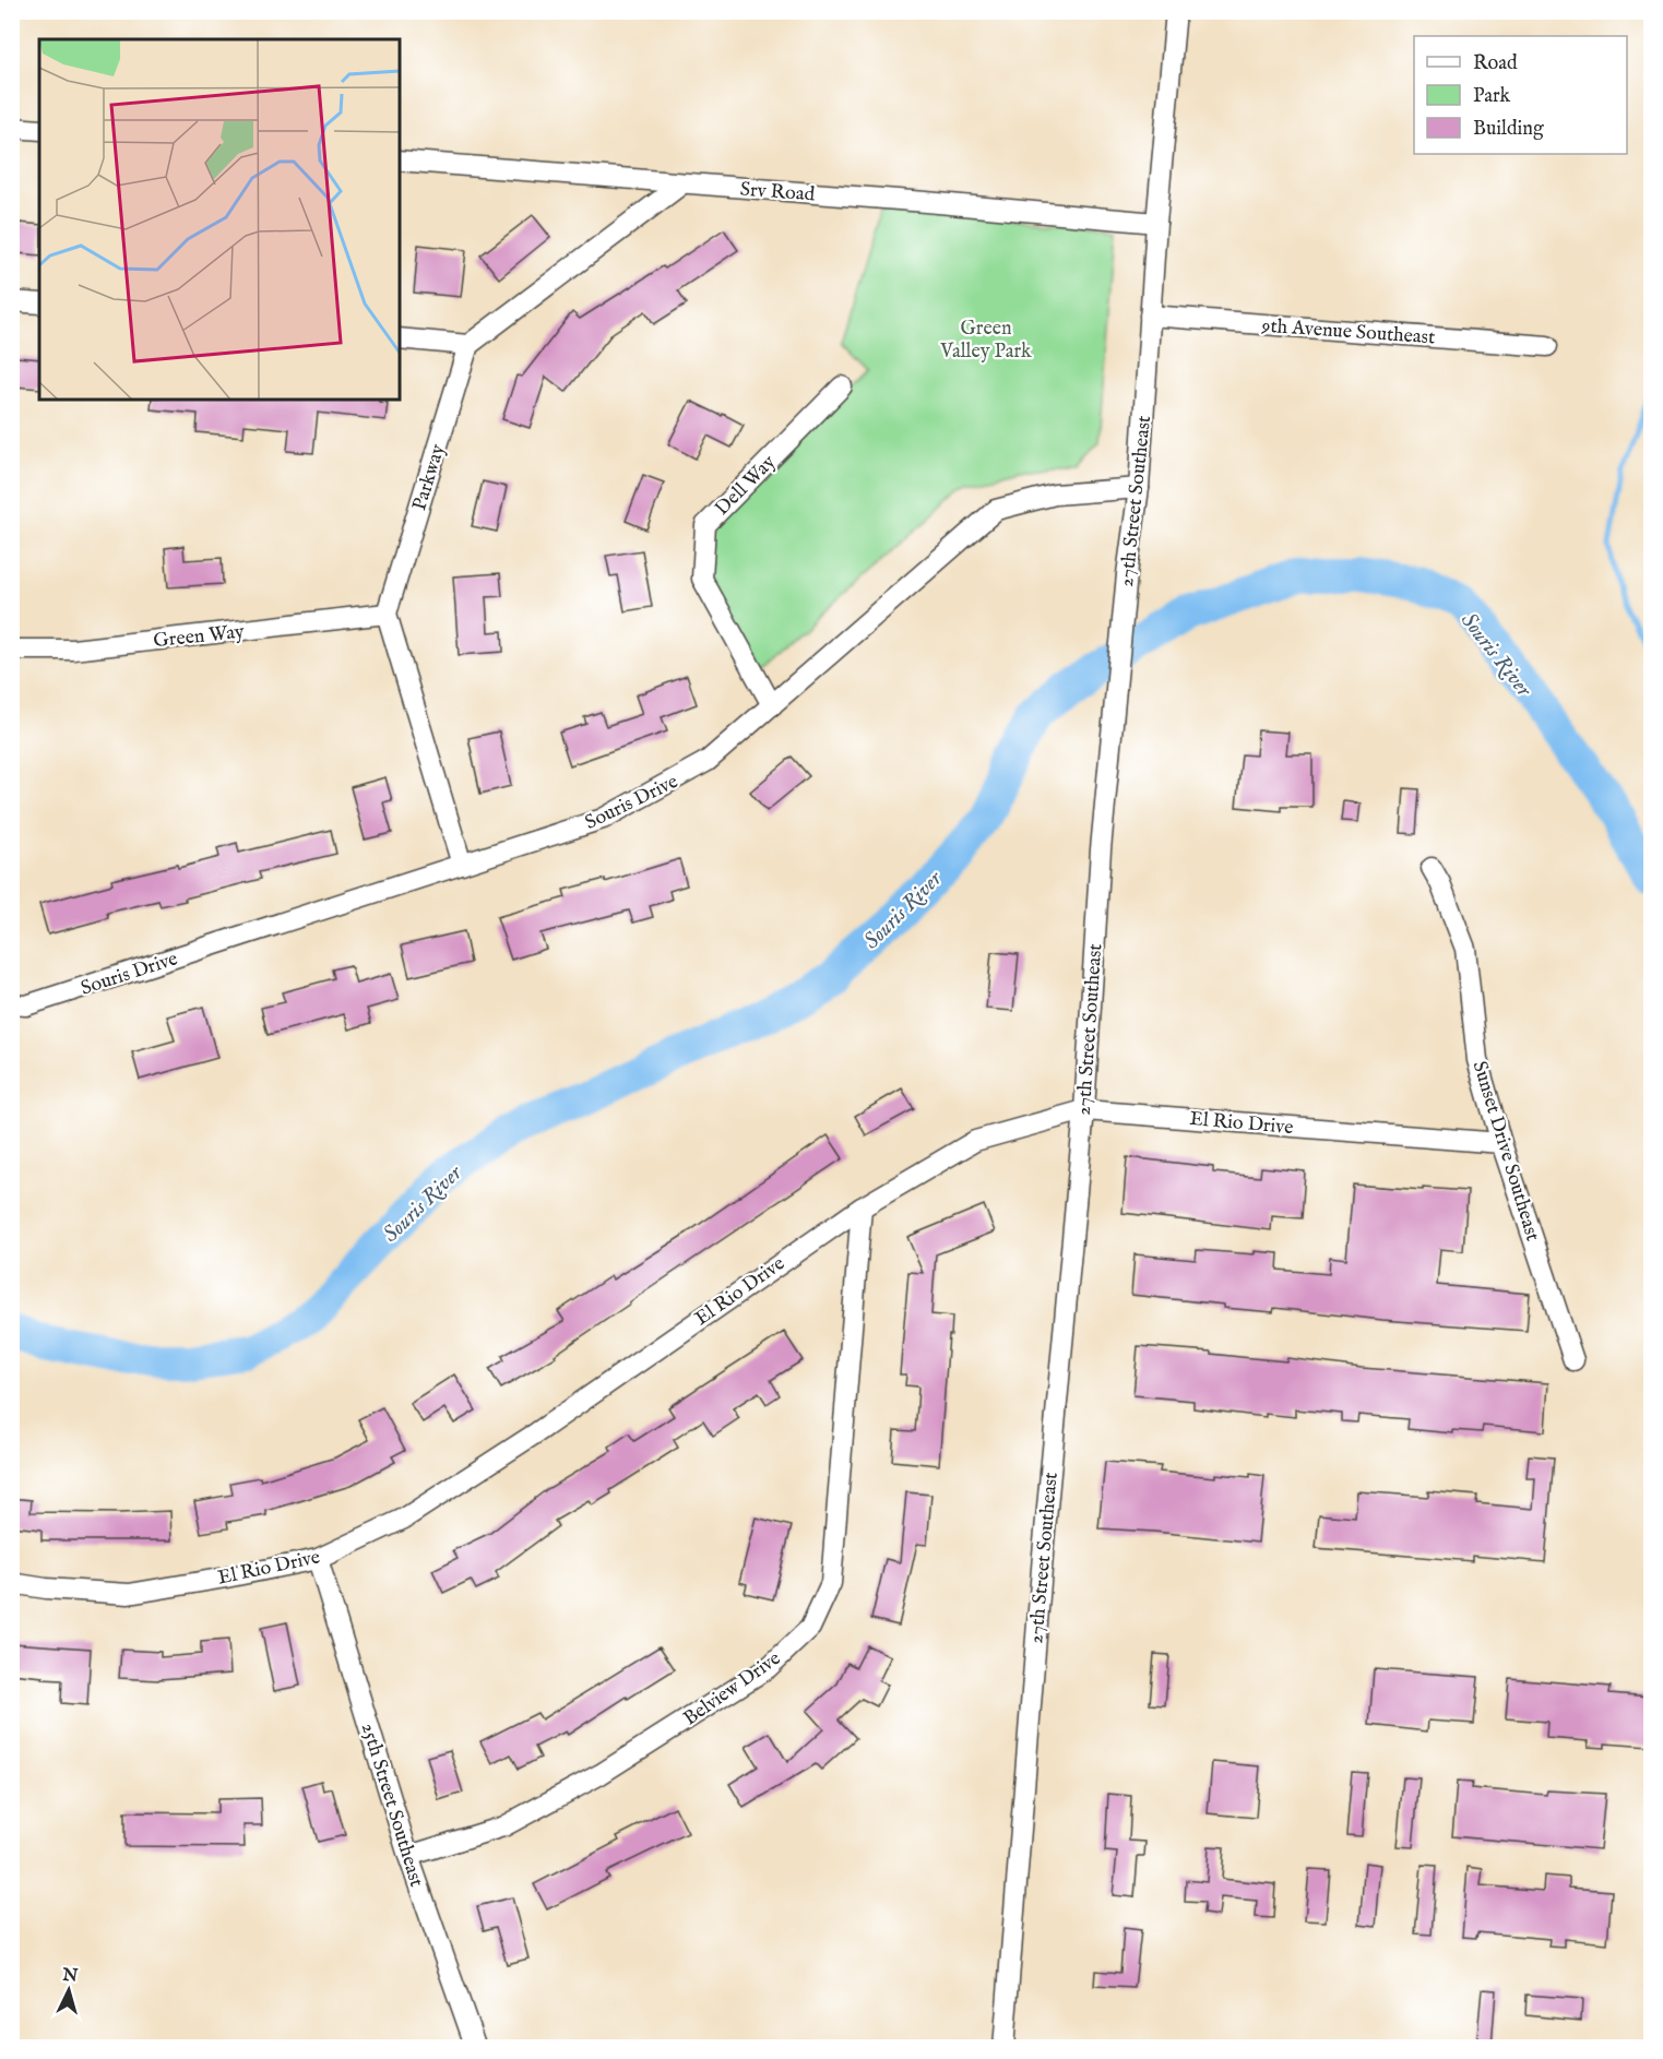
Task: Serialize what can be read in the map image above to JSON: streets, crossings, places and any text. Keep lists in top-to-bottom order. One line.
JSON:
{"streets":{"street":["Srv Road","9th Avenue Southeast","Parkway","Dell Way","27th Street Southeast","Green Way","Souris Drive","El Rio Drive","Sunset Drive Southeast","Belview Drive","25th Street Southeast"]},"crossings":[["Srv Road","27th Street Southeast"],["9th Avenue Southeast","27th Street Southeast"],["Parkway","Green Way"],["Dell Way","Souris Drive"],["27th Street Southeast","Souris Drive"],["27th Street Southeast","El Rio Drive"],["El Rio Drive","Sunset Drive Southeast"],["El Rio Drive","Belview Drive"],["El Rio Drive","25th Street Southeast"],["Belview Drive","25th Street Southeast"]],"water":["Souris River"],"parks":["Green Valley Park"],"legend":["Road","Park","Building"],"north":"top"}
